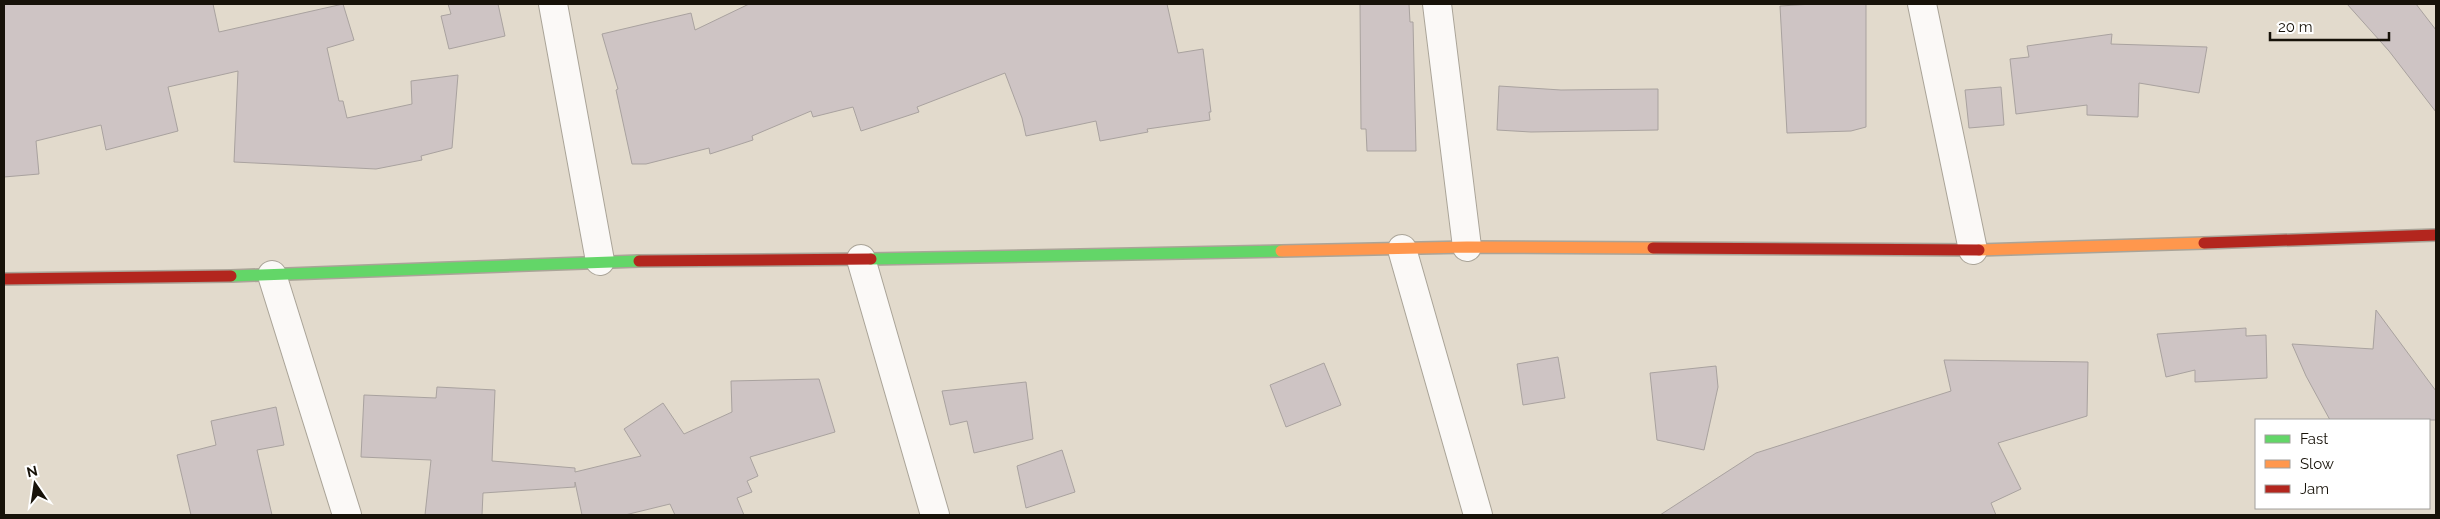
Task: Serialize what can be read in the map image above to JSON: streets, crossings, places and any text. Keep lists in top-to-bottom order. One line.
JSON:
{"legend":["Fast","Slow","Jam"],"scale_bar":"20 m","north":"top"}
